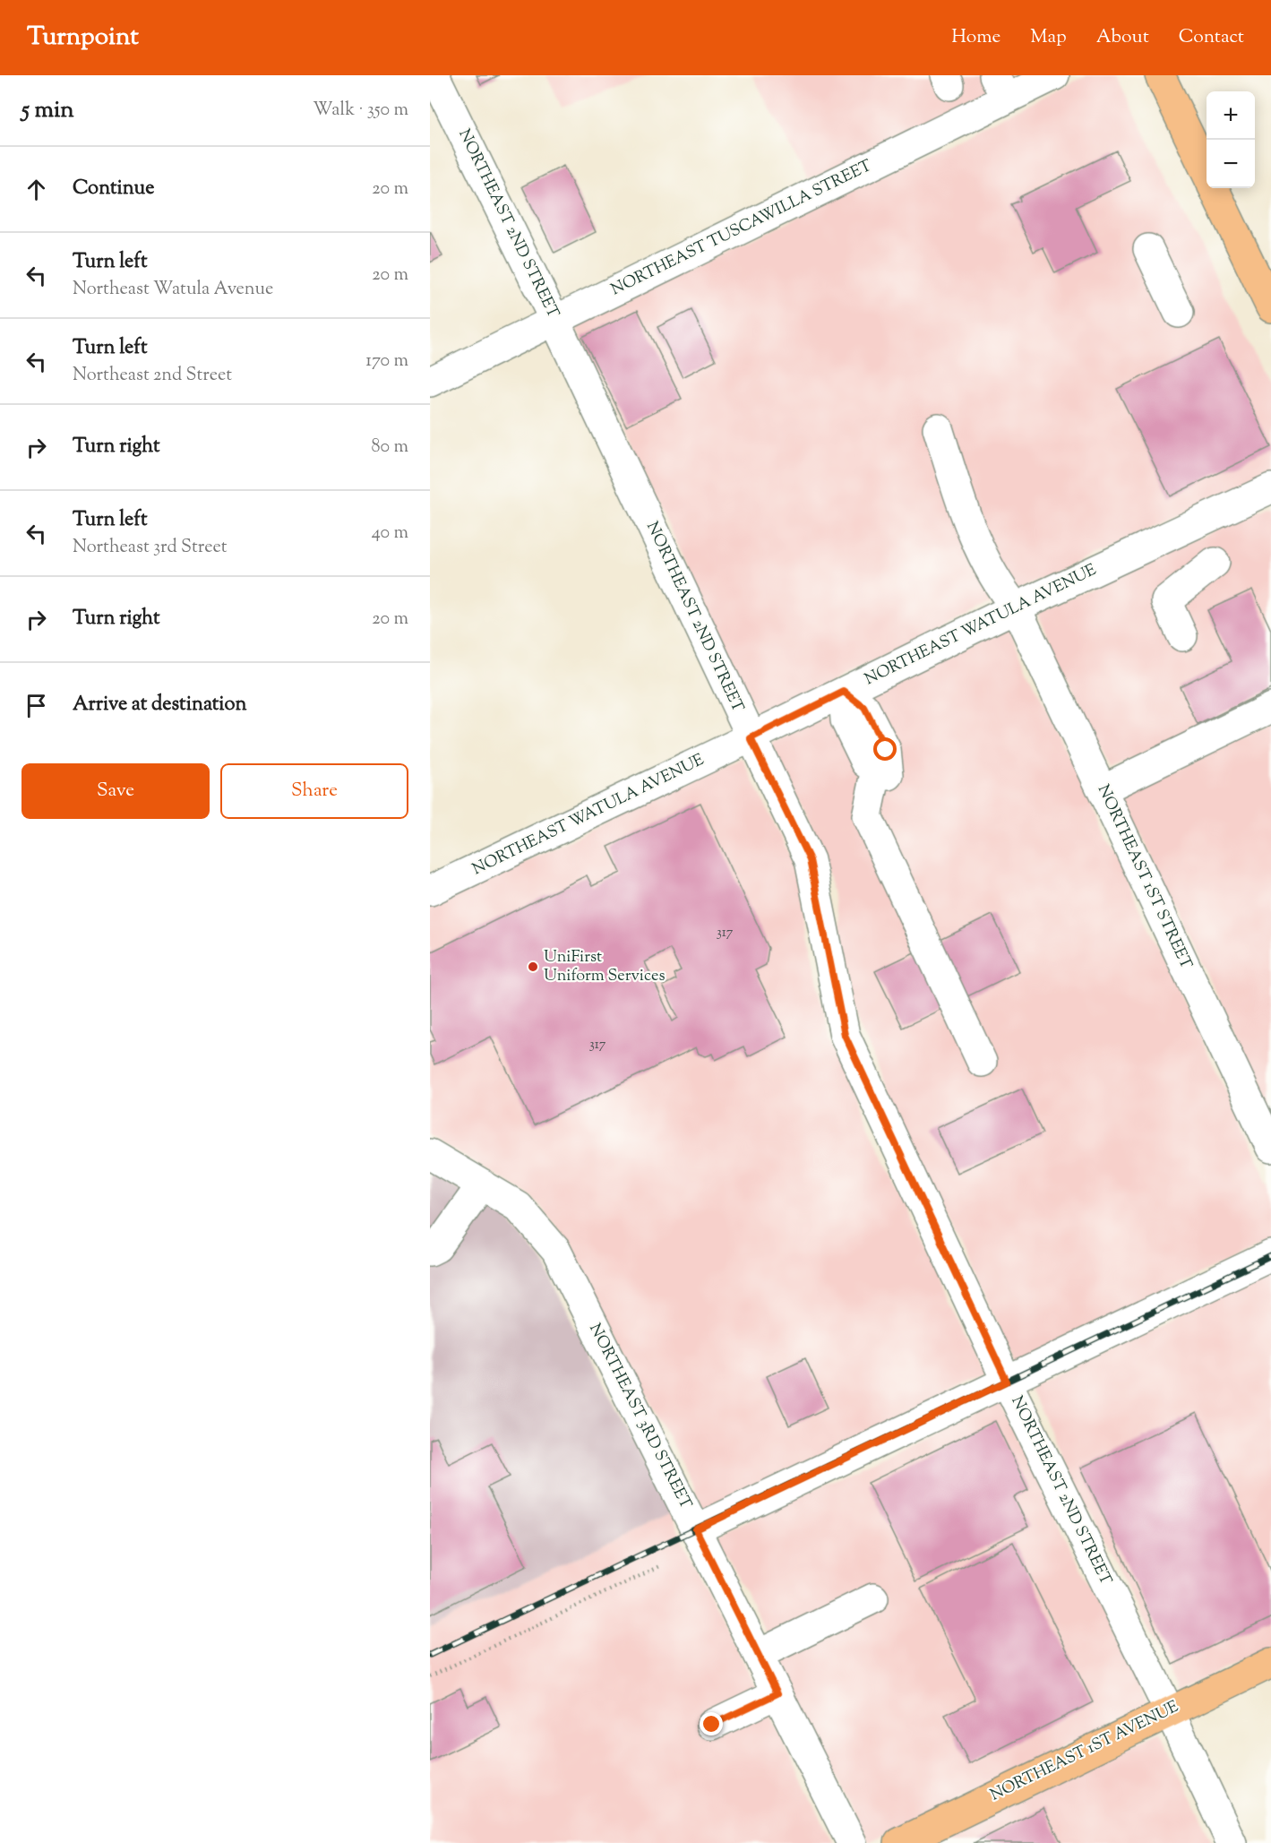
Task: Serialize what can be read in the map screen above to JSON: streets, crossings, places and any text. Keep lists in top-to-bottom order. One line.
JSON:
{"streets":{"main road":["NORTHEAST 1ST AVENUE"],"street":["NORTHEAST 2ND STREET","NORTHEAST TUSCAWILLA STREET","NORTHEAST WATULA AVENUE","NORTHEAST 1ST STREET","NORTHEAST 3RD STREET"]},"crossings":[["NORTHEAST 2ND STREET","NORTHEAST TUSCAWILLA STREET"],["NORTHEAST 2ND STREET","NORTHEAST WATULA AVENUE"],["NORTHEAST 2ND STREET","NORTHEAST 1ST AVENUE"],["NORTHEAST WATULA AVENUE","NORTHEAST 1ST STREET"]],"places":["UniFirst Uniform Services"],"house_numbers":["317","317"],"page":{"header":"Turnpoint","nav":["Home","Map","About","Contact"],"heading":["5 min","Walk · 350 m"],"map_buttons":["+","−"],"list":[["Continue","20 m"],["Turn left","Northeast Watula Avenue","20 m"],["Turn left","Northeast 2nd Street","170 m"],["Turn right","80 m"],["Turn left","Northeast 3rd Street","40 m"],["Turn right","20 m"],"Arrive at destination"],"buttons":["Save","Share"]}}
